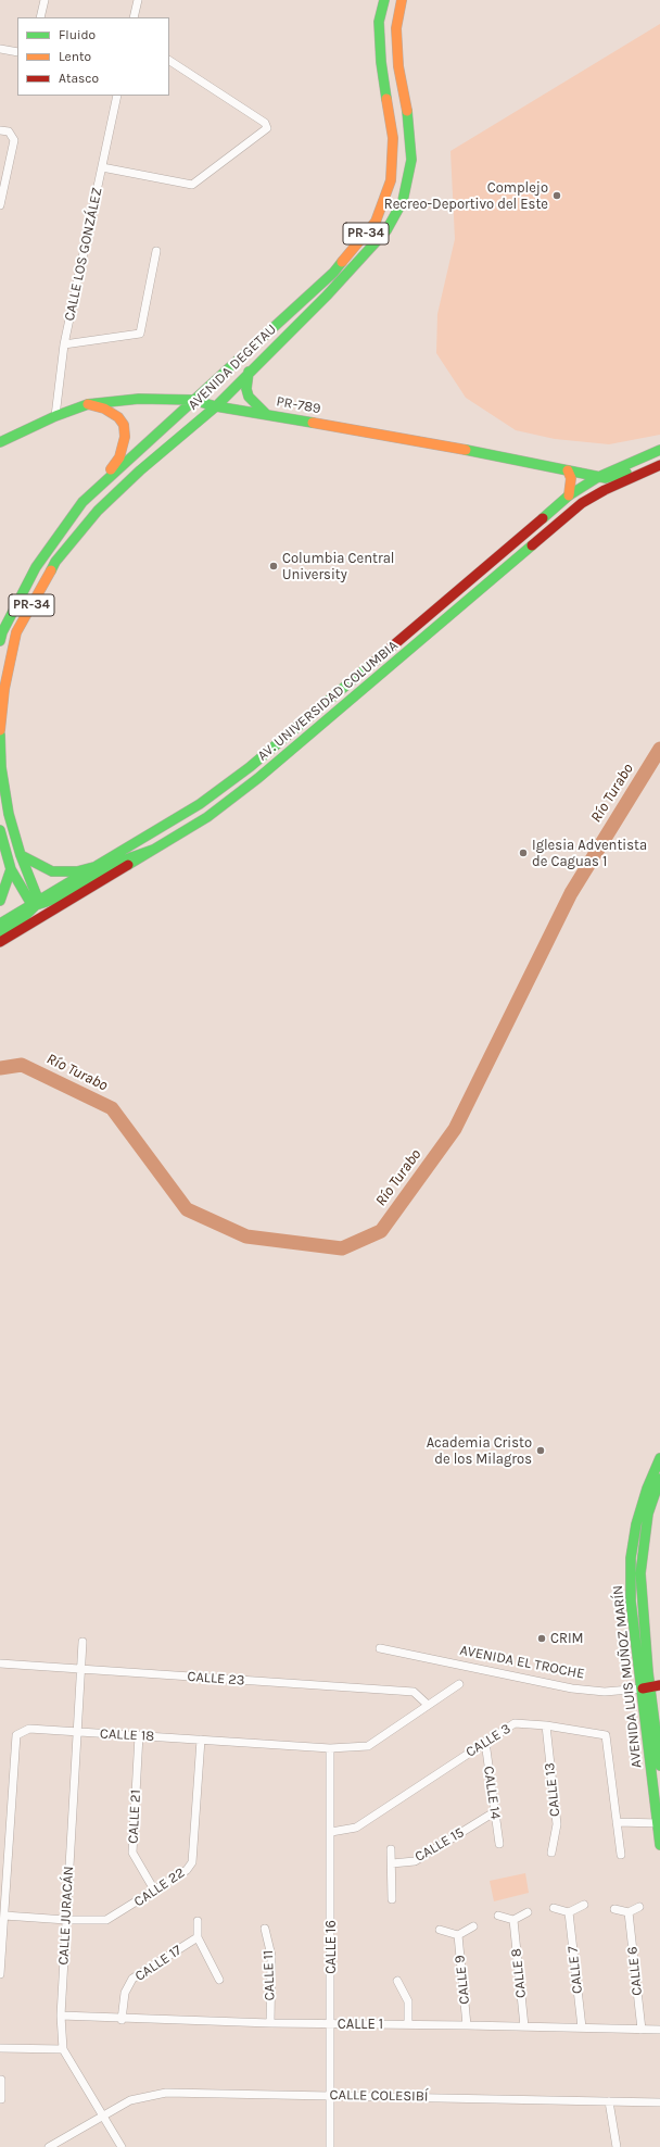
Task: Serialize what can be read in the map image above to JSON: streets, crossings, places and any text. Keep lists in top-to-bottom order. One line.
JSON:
{"streets":{"main road":["PR-34","AVENIDA DEGETAU","PR-789","AV. UNIVERSIDAD COLUMBIA","AVENIDA LUIS MUÑOZ MARÍN"],"street":["CALLE LOS GONZÁLEZ","AVENIDA EL TROCHE","CALLE 23","CALLE 18","CALLE 3","CALLE 13","CALLE 14","CALLE 21","CALLE 15","CALLE 22","CALLE JURACÁN","CALLE 16","CALLE 17","CALLE 7","CALLE 6","CALLE 8","CALLE 11","CALLE 9","CALLE 1","CALLE COLESIBÍ"]},"crossings":[["CALLE LOS GONZÁLEZ","PR-789"],["AVENIDA DEGETAU","PR-789"],["PR-789","AV. UNIVERSIDAD COLUMBIA"],["AVENIDA EL TROCHE","AVENIDA LUIS MUÑOZ MARÍN"],["CALLE 23","CALLE 18"],["CALLE 23","CALLE JURACÁN"],["CALLE 18","CALLE 21"],["CALLE 18","CALLE 22"],["CALLE 18","CALLE JURACÁN"],["CALLE 18","CALLE 16"],["CALLE 3","CALLE 13"],["CALLE 3","CALLE 14"],["CALLE 3","CALLE 16"],["CALLE 14","CALLE 15"],["CALLE 21","CALLE 22"],["CALLE 22","CALLE JURACÁN"],["CALLE JURACÁN","CALLE 1"],["CALLE JURACÁN","CALLE COLESIBÍ"],["CALLE 16","CALLE 1"],["CALLE 16","CALLE COLESIBÍ"],["CALLE 17","CALLE 1"],["CALLE 7","CALLE 1"],["CALLE 6","CALLE 1"],["CALLE 8","CALLE 1"],["CALLE 11","CALLE 1"],["CALLE 9","CALLE 1"]],"water":["Río Turabo"],"places":["Complejo Recreo-Deportivo del Este","Columbia Central University","Iglesia Adventista de Caguas 1","Academia Cristo de los Milagros","CRIM"],"legend":["Fluido","Lento","Atasco"]}
